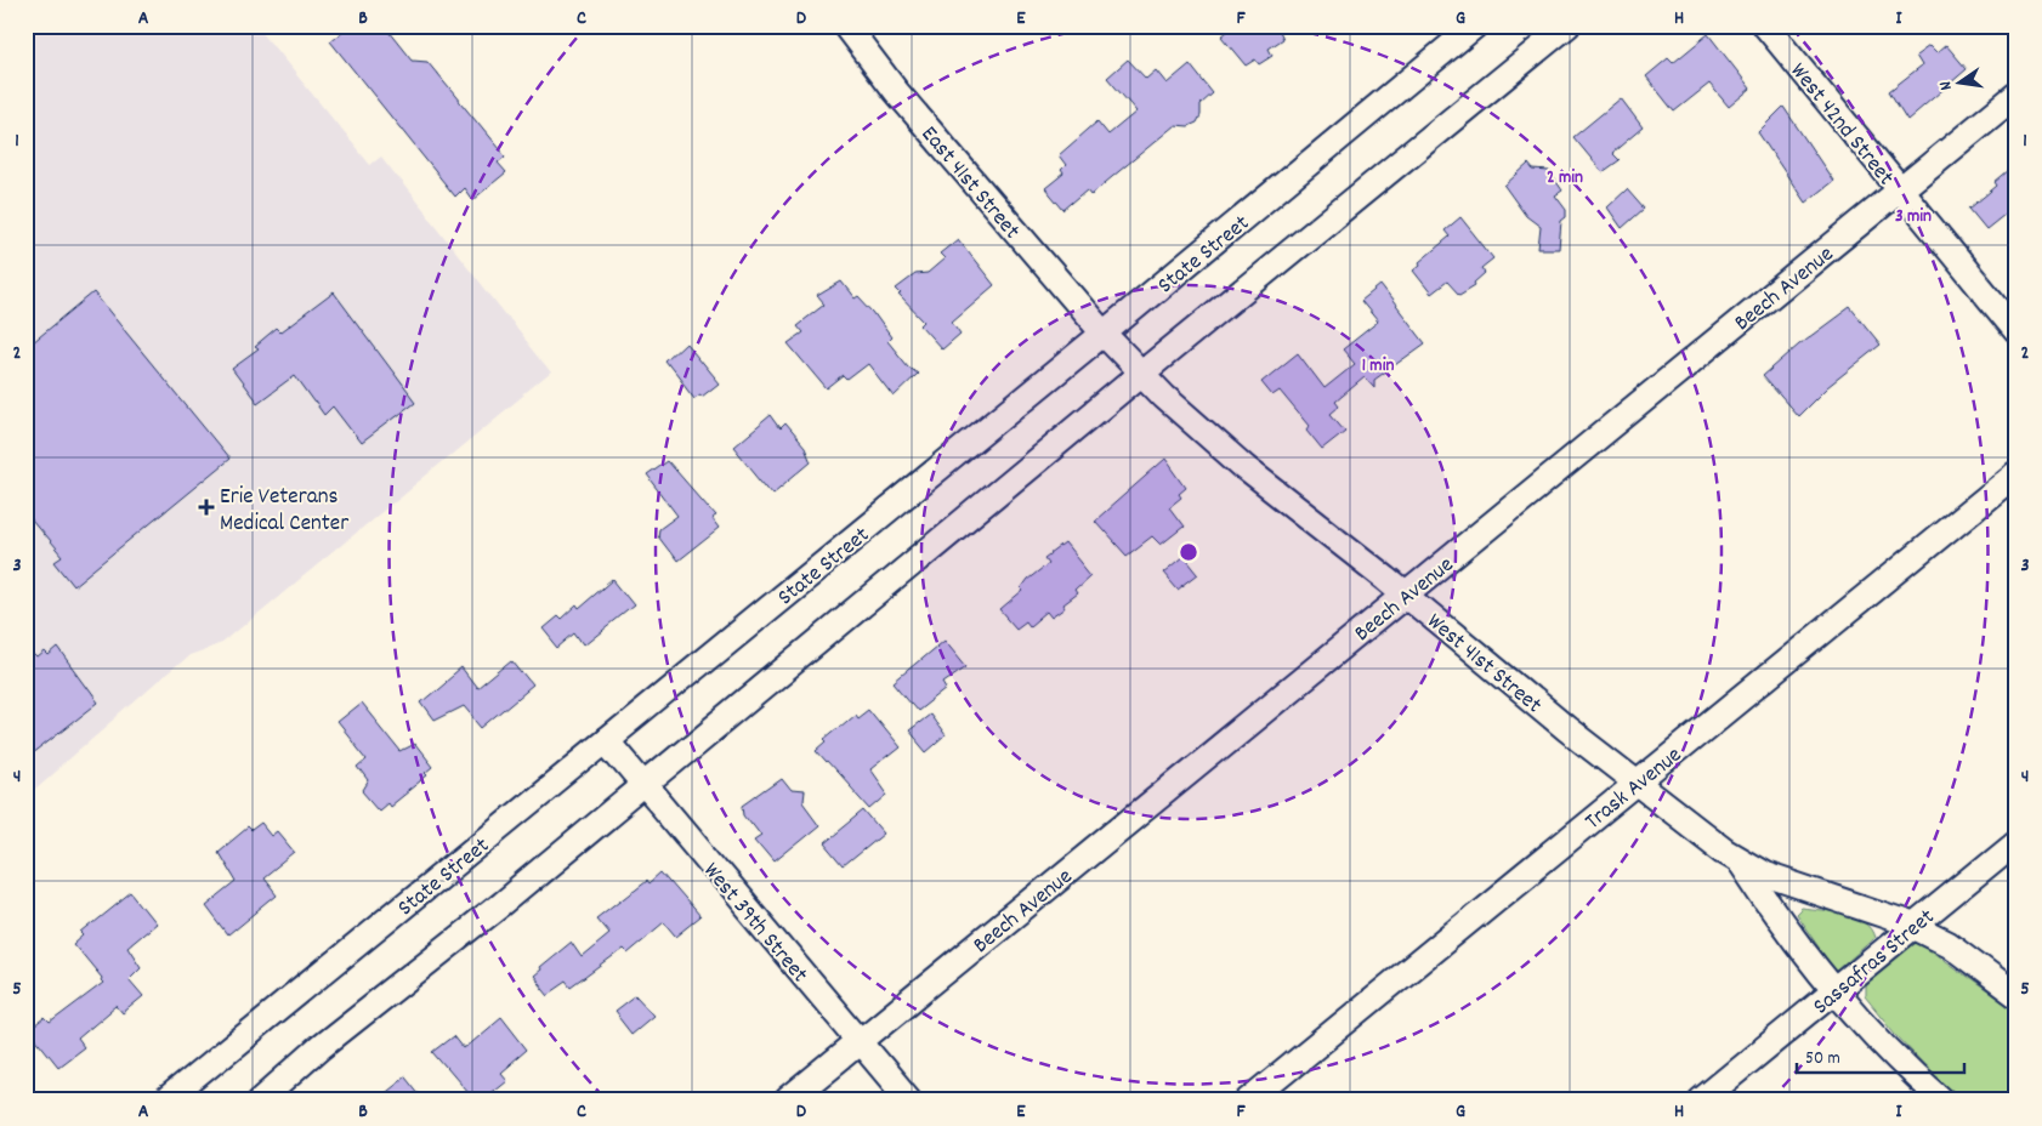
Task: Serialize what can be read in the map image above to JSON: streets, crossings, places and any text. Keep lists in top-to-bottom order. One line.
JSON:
{"streets":{"street":["West 42nd Street","East 41st Street","State Street","Beech Avenue","West 41st Street","Trask Avenue","West 39th Street","Sassafras Street"]},"crossings":[["West 42nd Street","Beech Avenue"],["East 41st Street","State Street"],["East 41st Street","West 41st Street"],["State Street","West 41st Street"],["State Street","West 39th Street"],["Beech Avenue","West 41st Street"],["Beech Avenue","West 39th Street"],["West 41st Street","Trask Avenue"],["West 41st Street","Sassafras Street"]],"places":{"health":["Erie Veterans Medical Center"]},"scale_bar":"50 m","north":"left","grid":{"columns":["A","B","C","D","E","F","G","H","I"],"rows":["1","2","3","4","5"]},"rings":["2 min","3 min","1 min"]}
